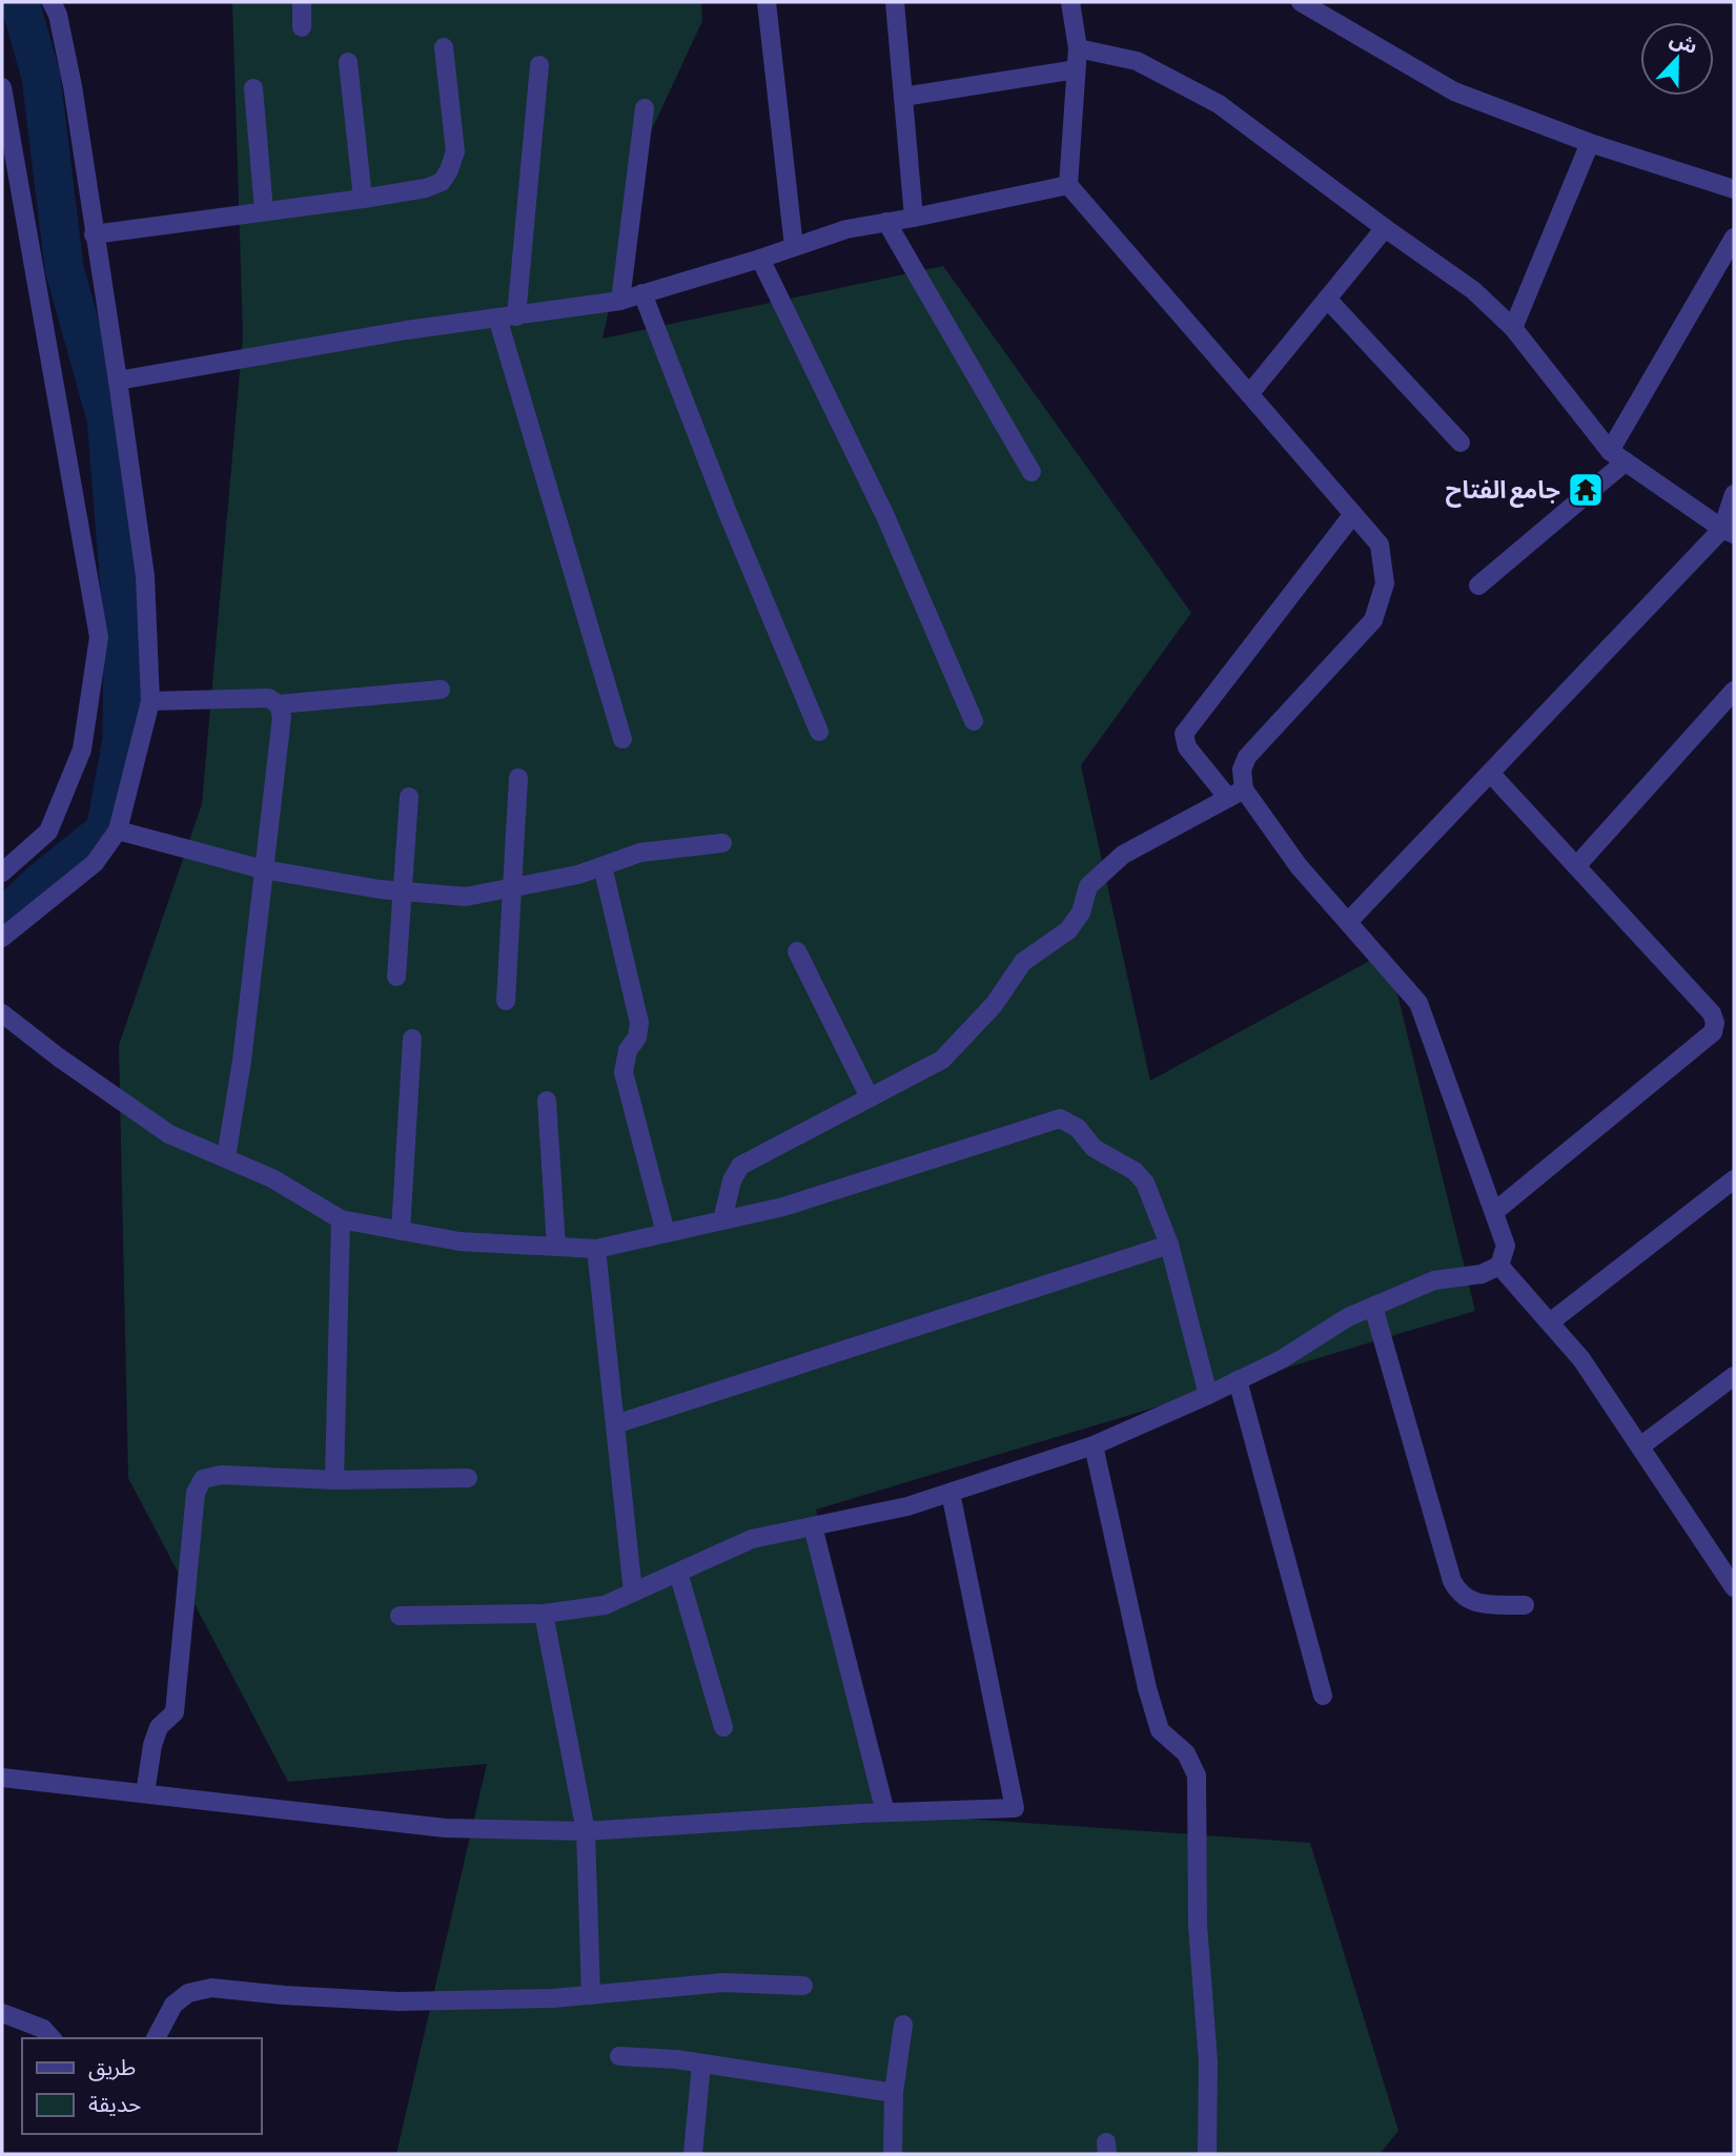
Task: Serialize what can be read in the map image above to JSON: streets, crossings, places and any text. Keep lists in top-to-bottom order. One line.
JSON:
{"places":{"temple":["جامع الفتاح"]},"legend":["طريق","حديقة"],"north":"top"}
